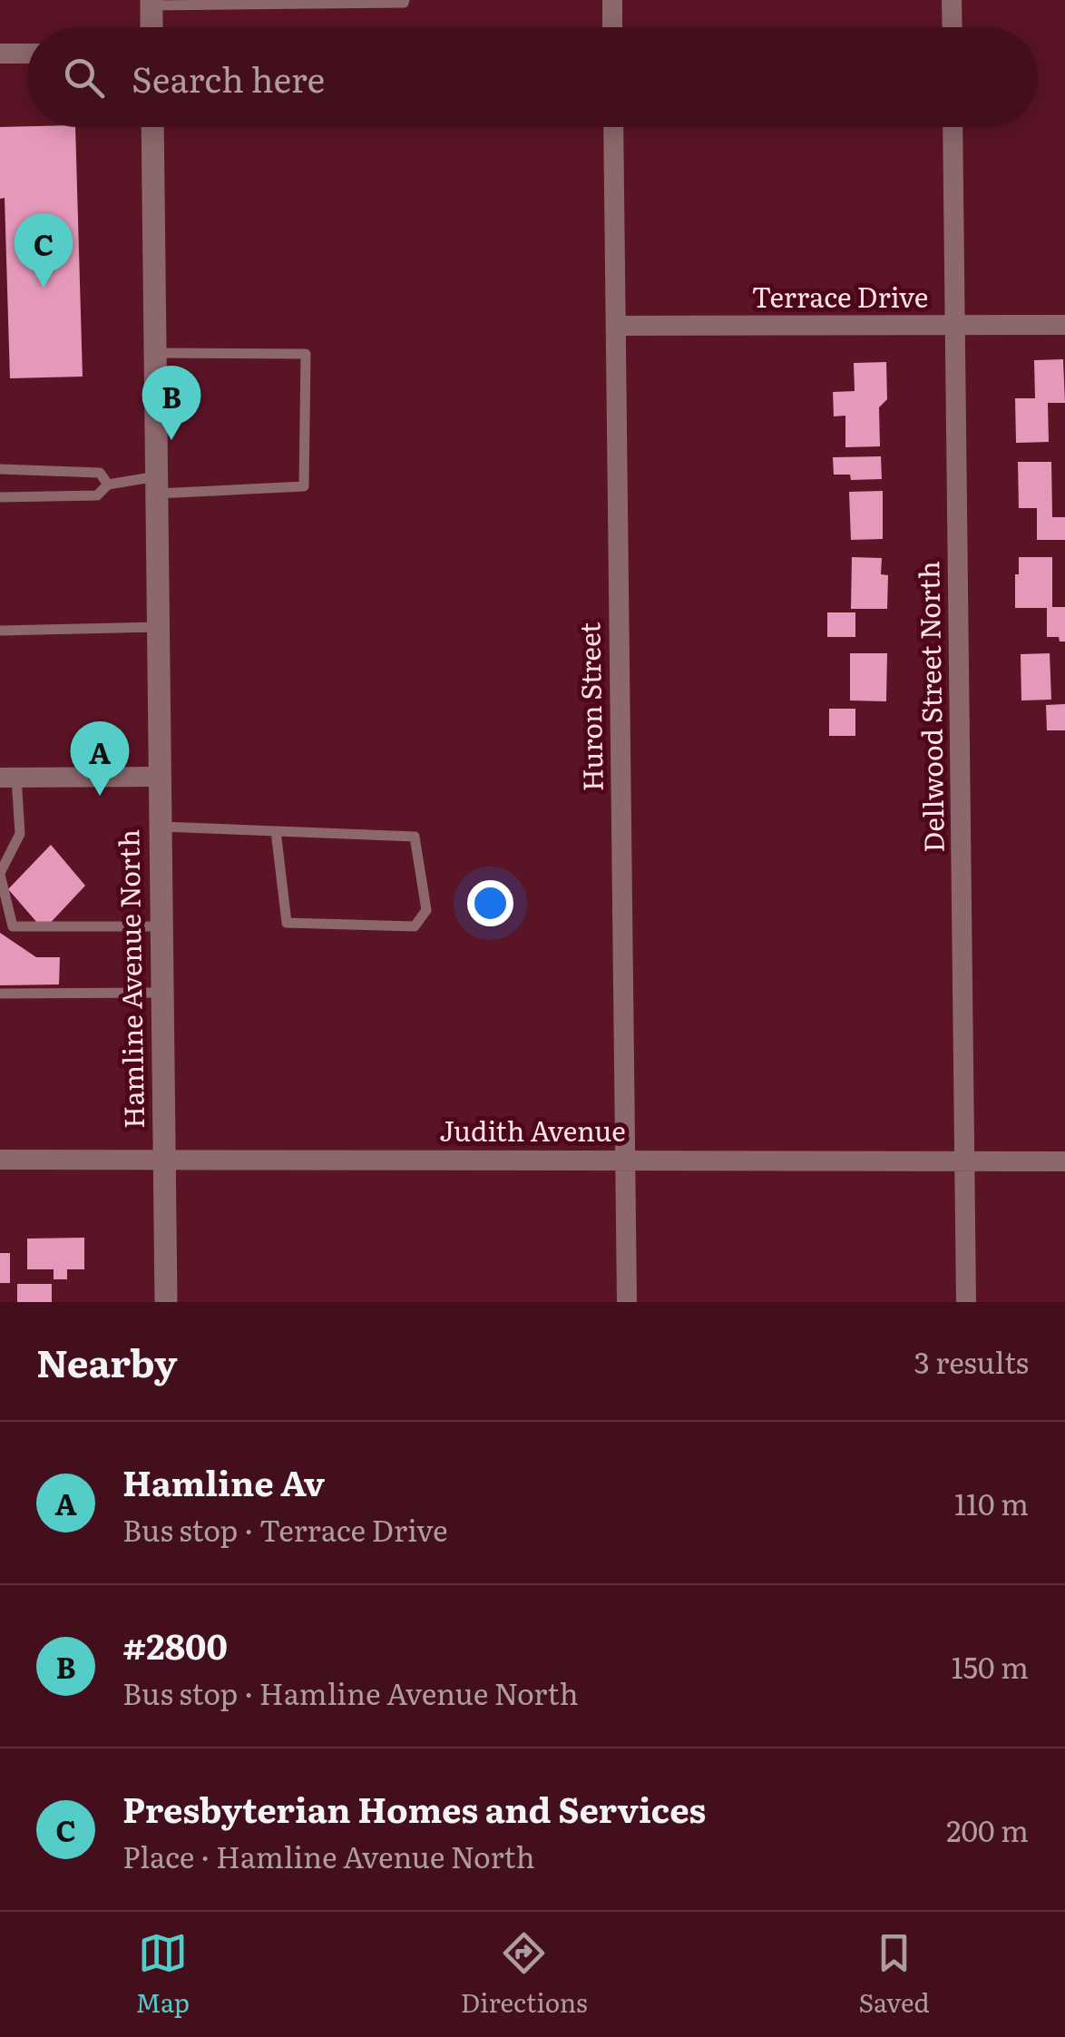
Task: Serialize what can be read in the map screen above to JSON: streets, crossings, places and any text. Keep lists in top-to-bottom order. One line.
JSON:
{"streets":{"street":["Terrace Drive","Huron Street","Dellwood Street North","Hamline Avenue North","Judith Avenue"]},"crossings":[["Terrace Drive","Huron Street"],["Terrace Drive","Dellwood Street North"],["Huron Street","Judith Avenue"],["Dellwood Street North","Judith Avenue"],["Hamline Avenue North","Judith Avenue"]],"page":{"search":"Search here","pins":["C","B","A"],"heading":["Nearby","3 results"],"list":[{"mark":"A","name":"Hamline Av","note":"Bus stop · Terrace Drive","value":"110 m"},{"mark":"B","name":"#2800","note":"Bus stop · Hamline Avenue North","value":"150 m"},{"mark":"C","name":"Presbyterian Homes and Services","note":"Place · Hamline Avenue North","value":"200 m"}],"nav":["Map","Directions","Saved"]}}
